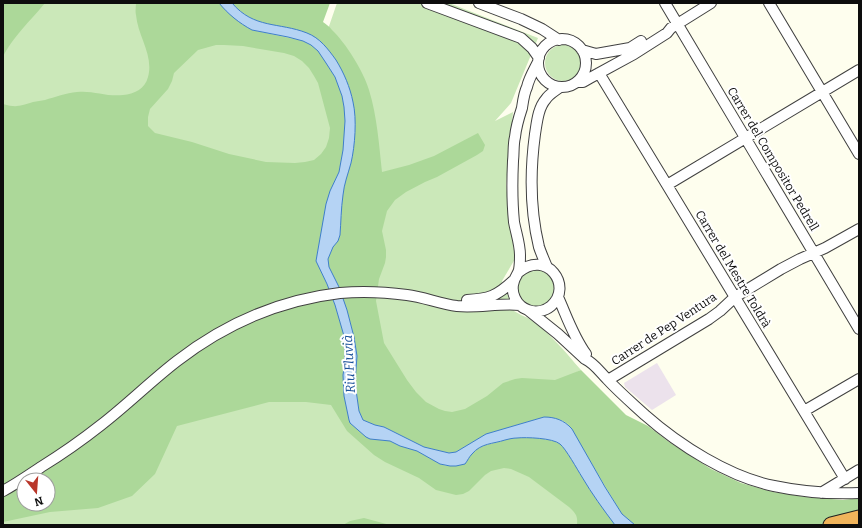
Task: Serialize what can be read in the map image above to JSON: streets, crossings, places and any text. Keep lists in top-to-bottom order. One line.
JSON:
{"streets":{"street":["Carrer del Compositor Pedrell","Carrer del Mestre Toldrà","Carrer de Pep Ventura"]},"crossings":[["Carrer del Compositor Pedrell","Carrer de Pep Ventura"],["Carrer del Mestre Toldrà","Carrer de Pep Ventura"]],"water":["Riu Fluvià"],"north":"bottom"}
